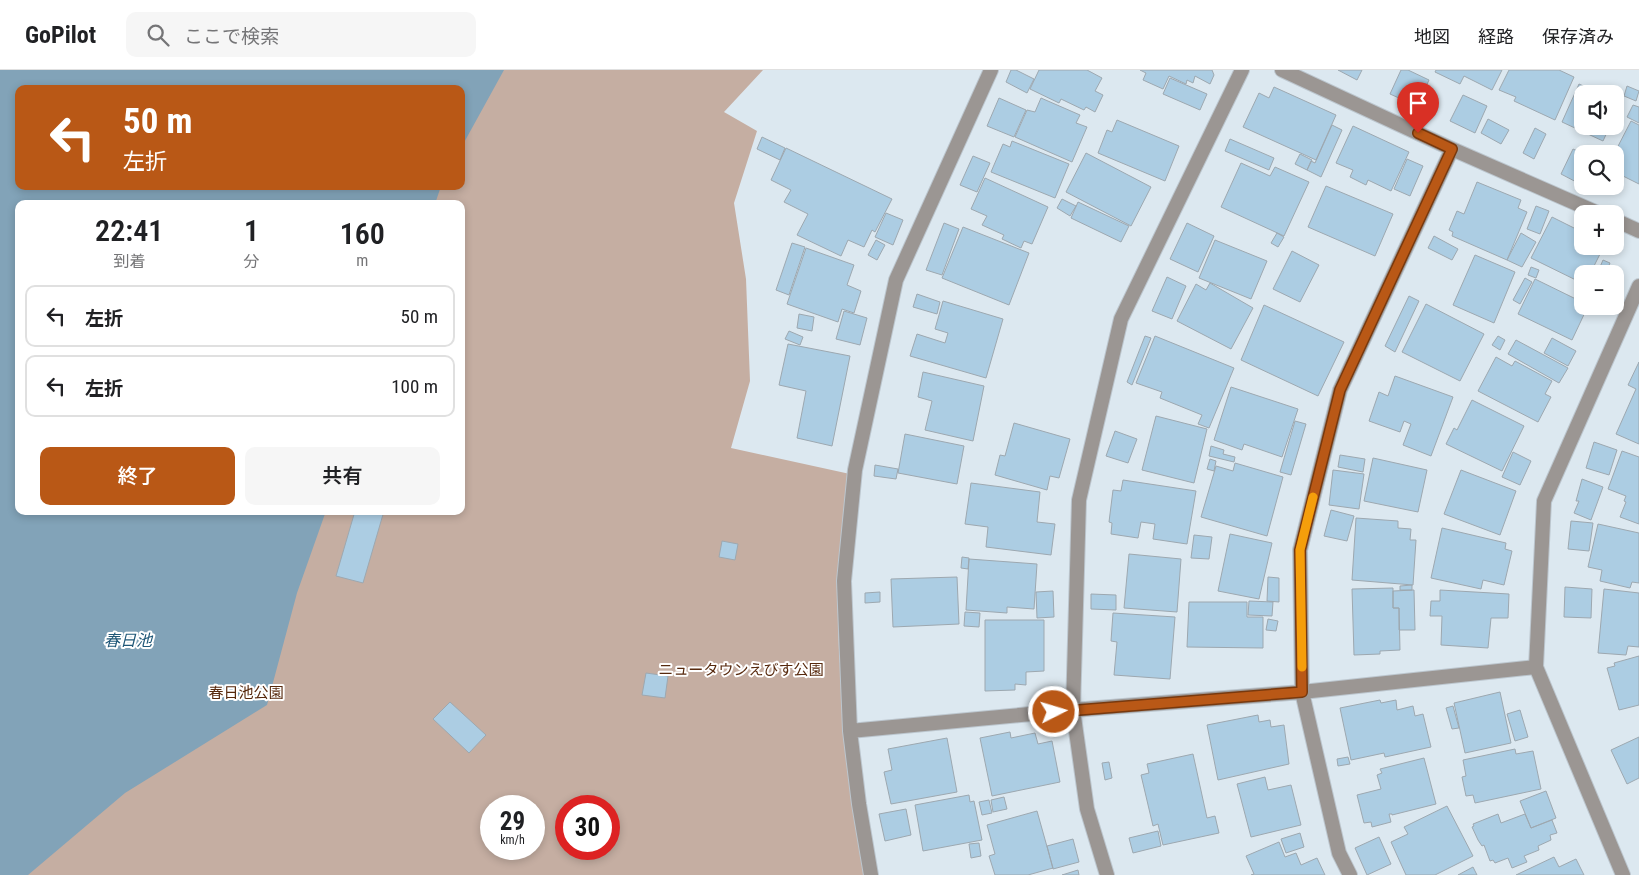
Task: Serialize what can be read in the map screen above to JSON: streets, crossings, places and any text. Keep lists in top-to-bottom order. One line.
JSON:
{"water":["春日池"],"parks":["ニュータウンえびす公園","春日池公園"],"page":{"header":"GoPilot","search":"ここで検索","nav":["地図","経路","保存済み"],"map_buttons":["+","−"],"turn":["50 m","左折"],"eta":["22:41","到着","1","分","160","m"],"list":[{"name":"左折","value":"50 m"},{"name":"左折","value":"100 m"}],"buttons":["終了","共有"],"speed":"29 km/h","limit":"30"}}
